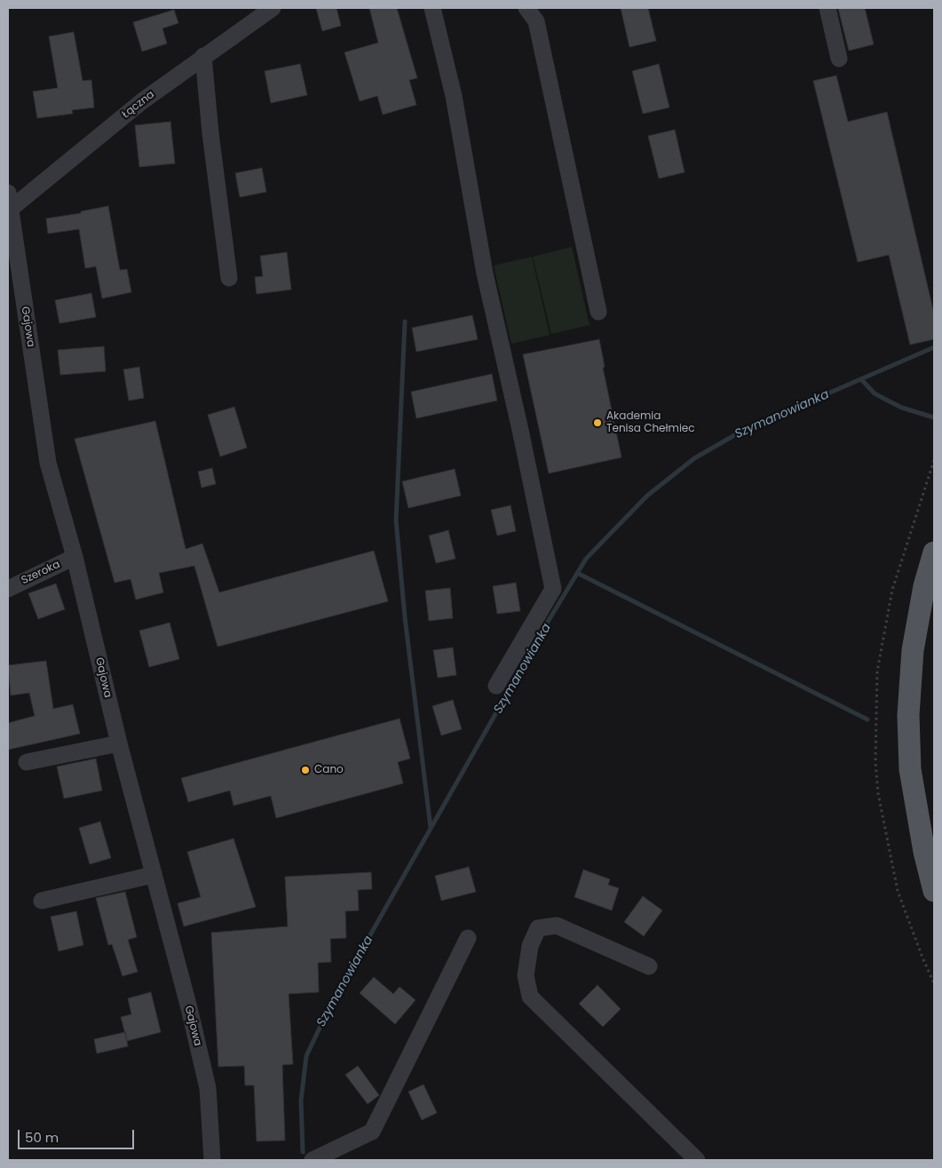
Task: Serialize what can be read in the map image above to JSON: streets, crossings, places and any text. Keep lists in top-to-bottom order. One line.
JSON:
{"streets":{"street":["Łączna","Gajowa","Szeroka"]},"crossings":[["Łączna","Gajowa"],["Gajowa","Szeroka"]],"water":["Szymanowianka"],"places":["Akademia Tenisa Chełmiec","Cano"],"scale_bar":"50 m"}
